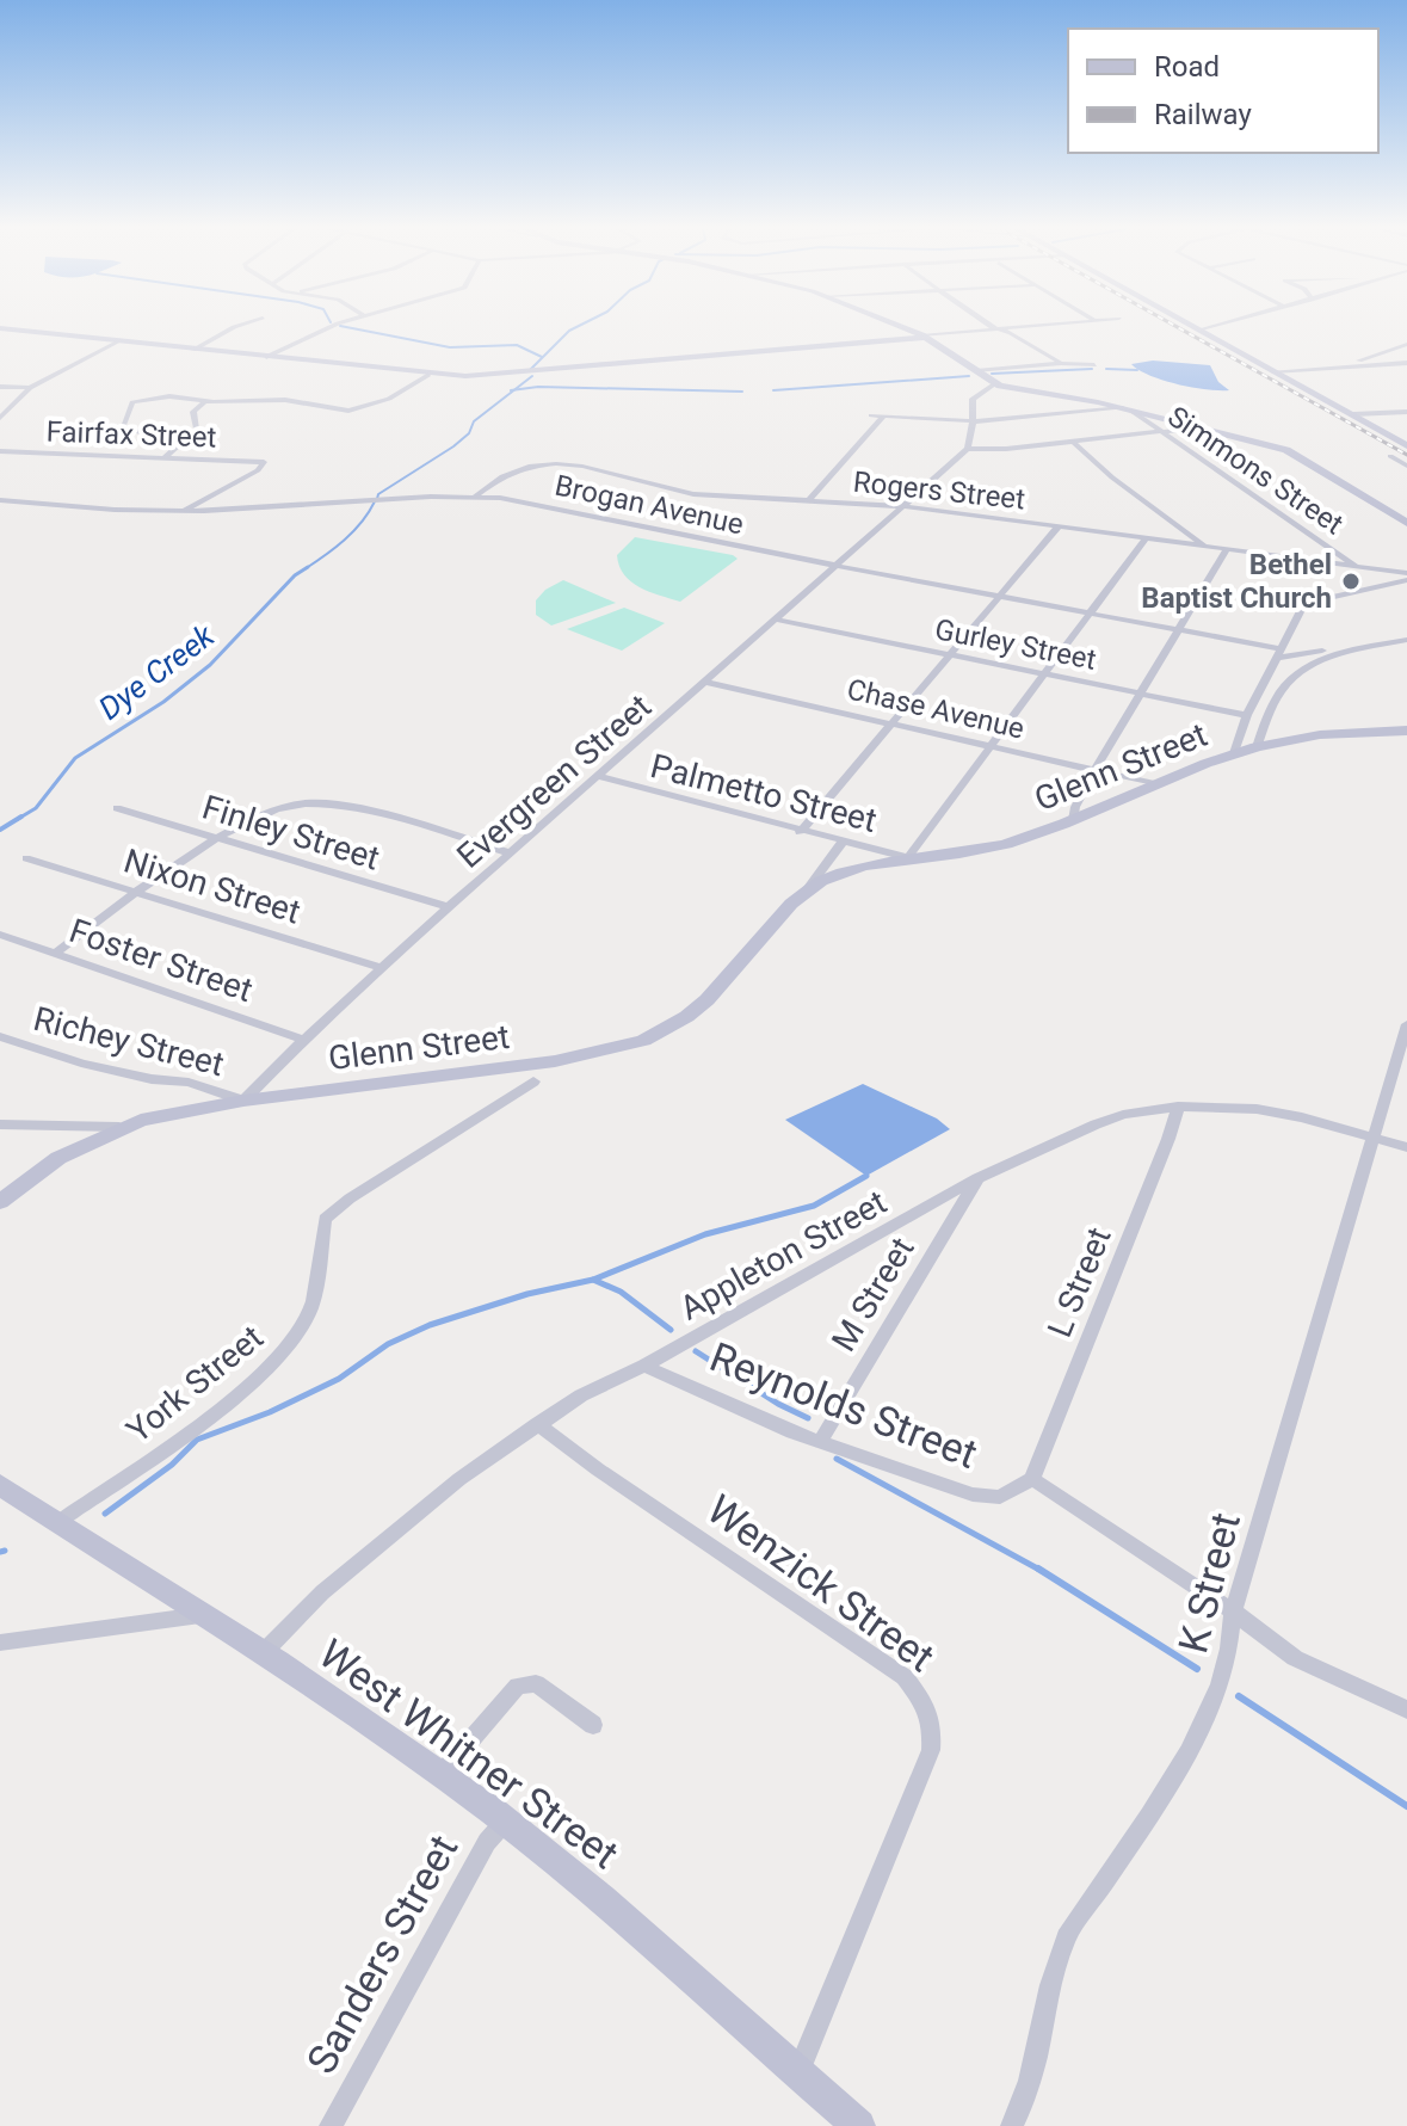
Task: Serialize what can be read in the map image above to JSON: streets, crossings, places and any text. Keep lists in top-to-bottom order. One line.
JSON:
{"streets":{"street":["Fairfax Street","Simmons Street","Rogers Street","Brogan Avenue","Gurley Street","Chase Avenue","Glenn Street","Evergreen Street","Palmetto Street","Finley Street","Nixon Street","Foster Street","Richey Street","Appleton Street","L Street","M Street","York Street","Reynolds Street","Wenzick Street","K Street","West Whitner Street","Sanders Street"]},"crossings":[["Fairfax Street","Brogan Avenue"],["Simmons Street","Rogers Street"],["Rogers Street","Brogan Avenue"],["Rogers Street","Evergreen Street"],["Brogan Avenue","Evergreen Street"],["Gurley Street","Evergreen Street"],["Chase Avenue","Glenn Street"],["Chase Avenue","Evergreen Street"],["Glenn Street","Evergreen Street"],["Glenn Street","Palmetto Street"],["Glenn Street","Richey Street"],["Evergreen Street","Palmetto Street"],["Evergreen Street","Finley Street"],["Evergreen Street","Nixon Street"],["Evergreen Street","Foster Street"],["Evergreen Street","Richey Street"],["Appleton Street","L Street"],["Appleton Street","M Street"],["Appleton Street","Reynolds Street"],["Appleton Street","Wenzick Street"],["Appleton Street","K Street"],["Appleton Street","West Whitner Street"],["L Street","Reynolds Street"],["M Street","Reynolds Street"],["York Street","West Whitner Street"],["Wenzick Street","West Whitner Street"],["West Whitner Street","Sanders Street"]],"water":["Dye Creek"],"places":["Bethel Baptist Church"],"legend":["Road","Railway"]}
